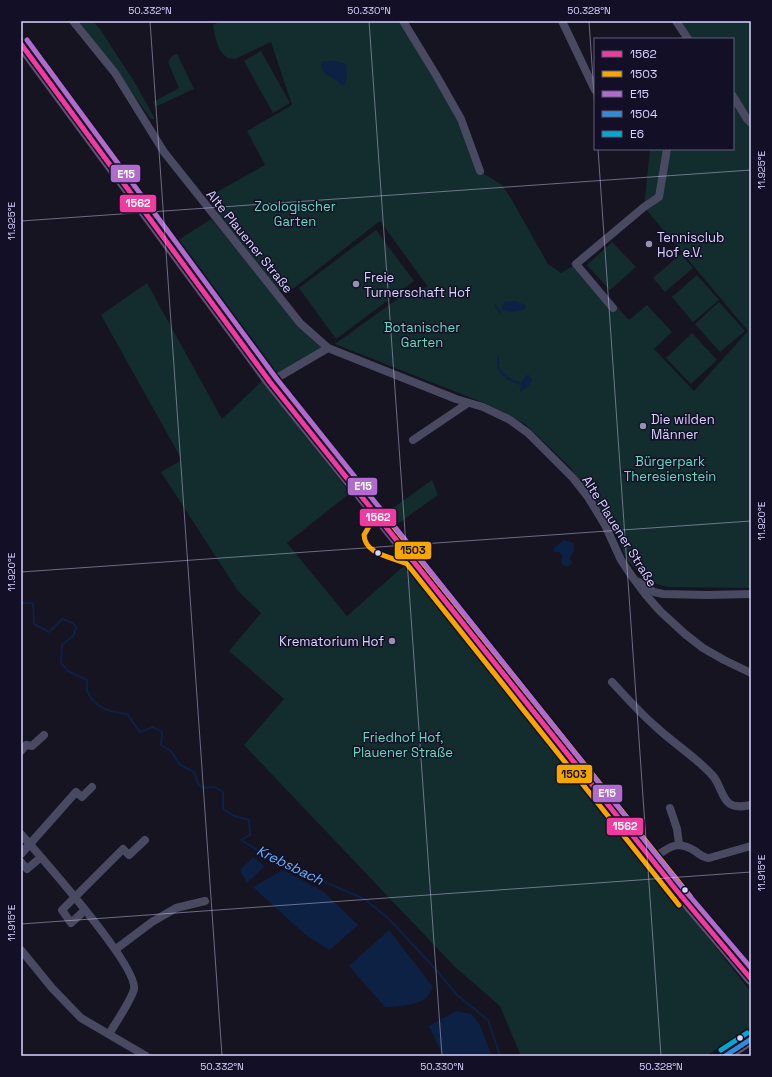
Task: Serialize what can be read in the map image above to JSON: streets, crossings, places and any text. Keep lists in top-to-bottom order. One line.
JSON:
{"streets":{"street":["Alte Plauener Straße"]},"water":["Krebsbach"],"parks":["Zoologischer Garten","Botanischer Garten","Bürgerpark Theresienstein","Friedhof Hof, Plauener Straße"],"places":["Tennisclub Hof e.V.","Freie Turnerschaft Hof","Die wilden Männer","Krematorium Hof"],"lines":["transit line E15","transit line 1562","transit line 1503","transit line E6","transit line 1504"],"legend":["1562","1503","E15","1504","E6"],"coordinates":["50.332°N","50.330°N","50.328°N","11.925°E","11.920°E","11.915°E"]}
